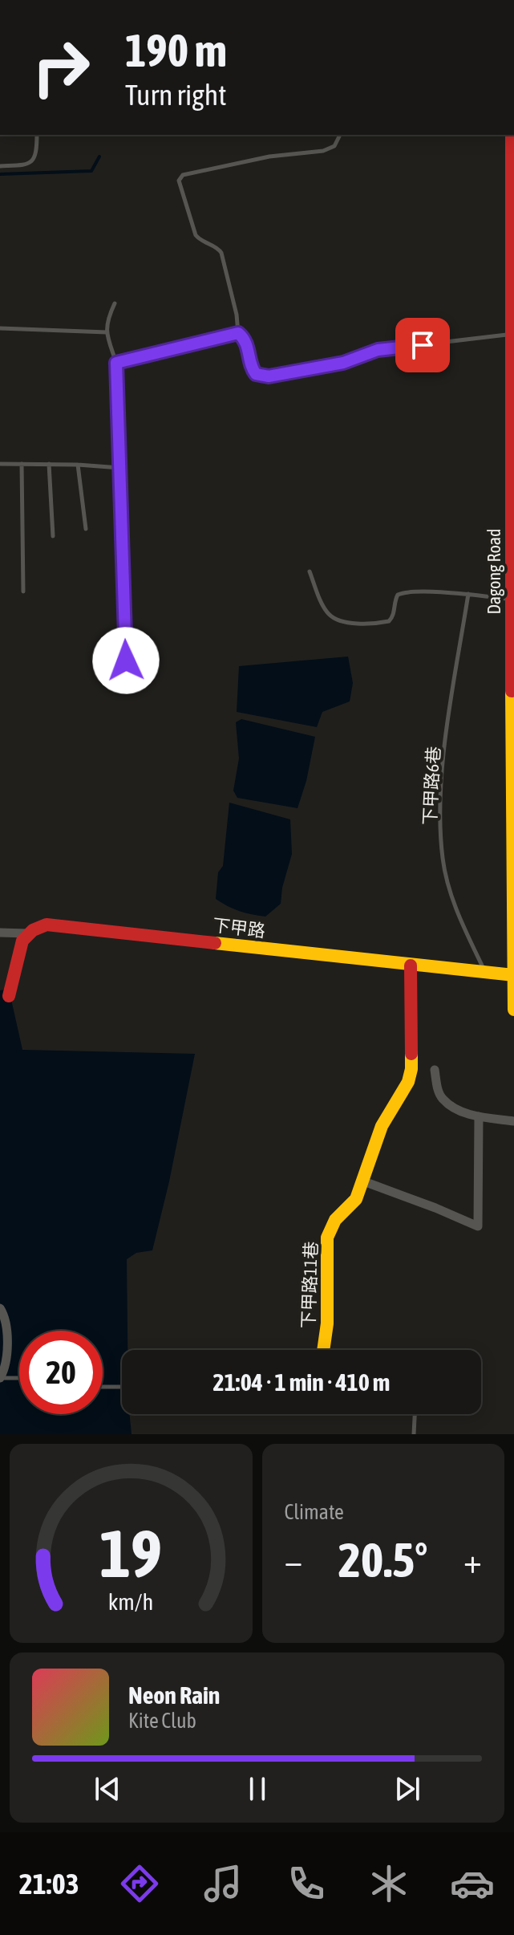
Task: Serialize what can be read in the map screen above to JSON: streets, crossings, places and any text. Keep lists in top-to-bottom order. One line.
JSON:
{"streets":{"street":["Dagong Road","下甲路","下甲路11巷"],"lane":["下甲路6巷"]},"crossings":[["Dagong Road","下甲路"],["下甲路6巷","下甲路"],["下甲路","下甲路11巷"]],"page":{"turn":["190 m","Turn right"],"limit":"20","trip":"21:04 · 1 min · 410 m","tile":"Climate","heat":["−","20.5°","+"],"song":["Neon Rain","Kite Club"],"tabs":"21:03","gauge":["19","km/h"]}}
